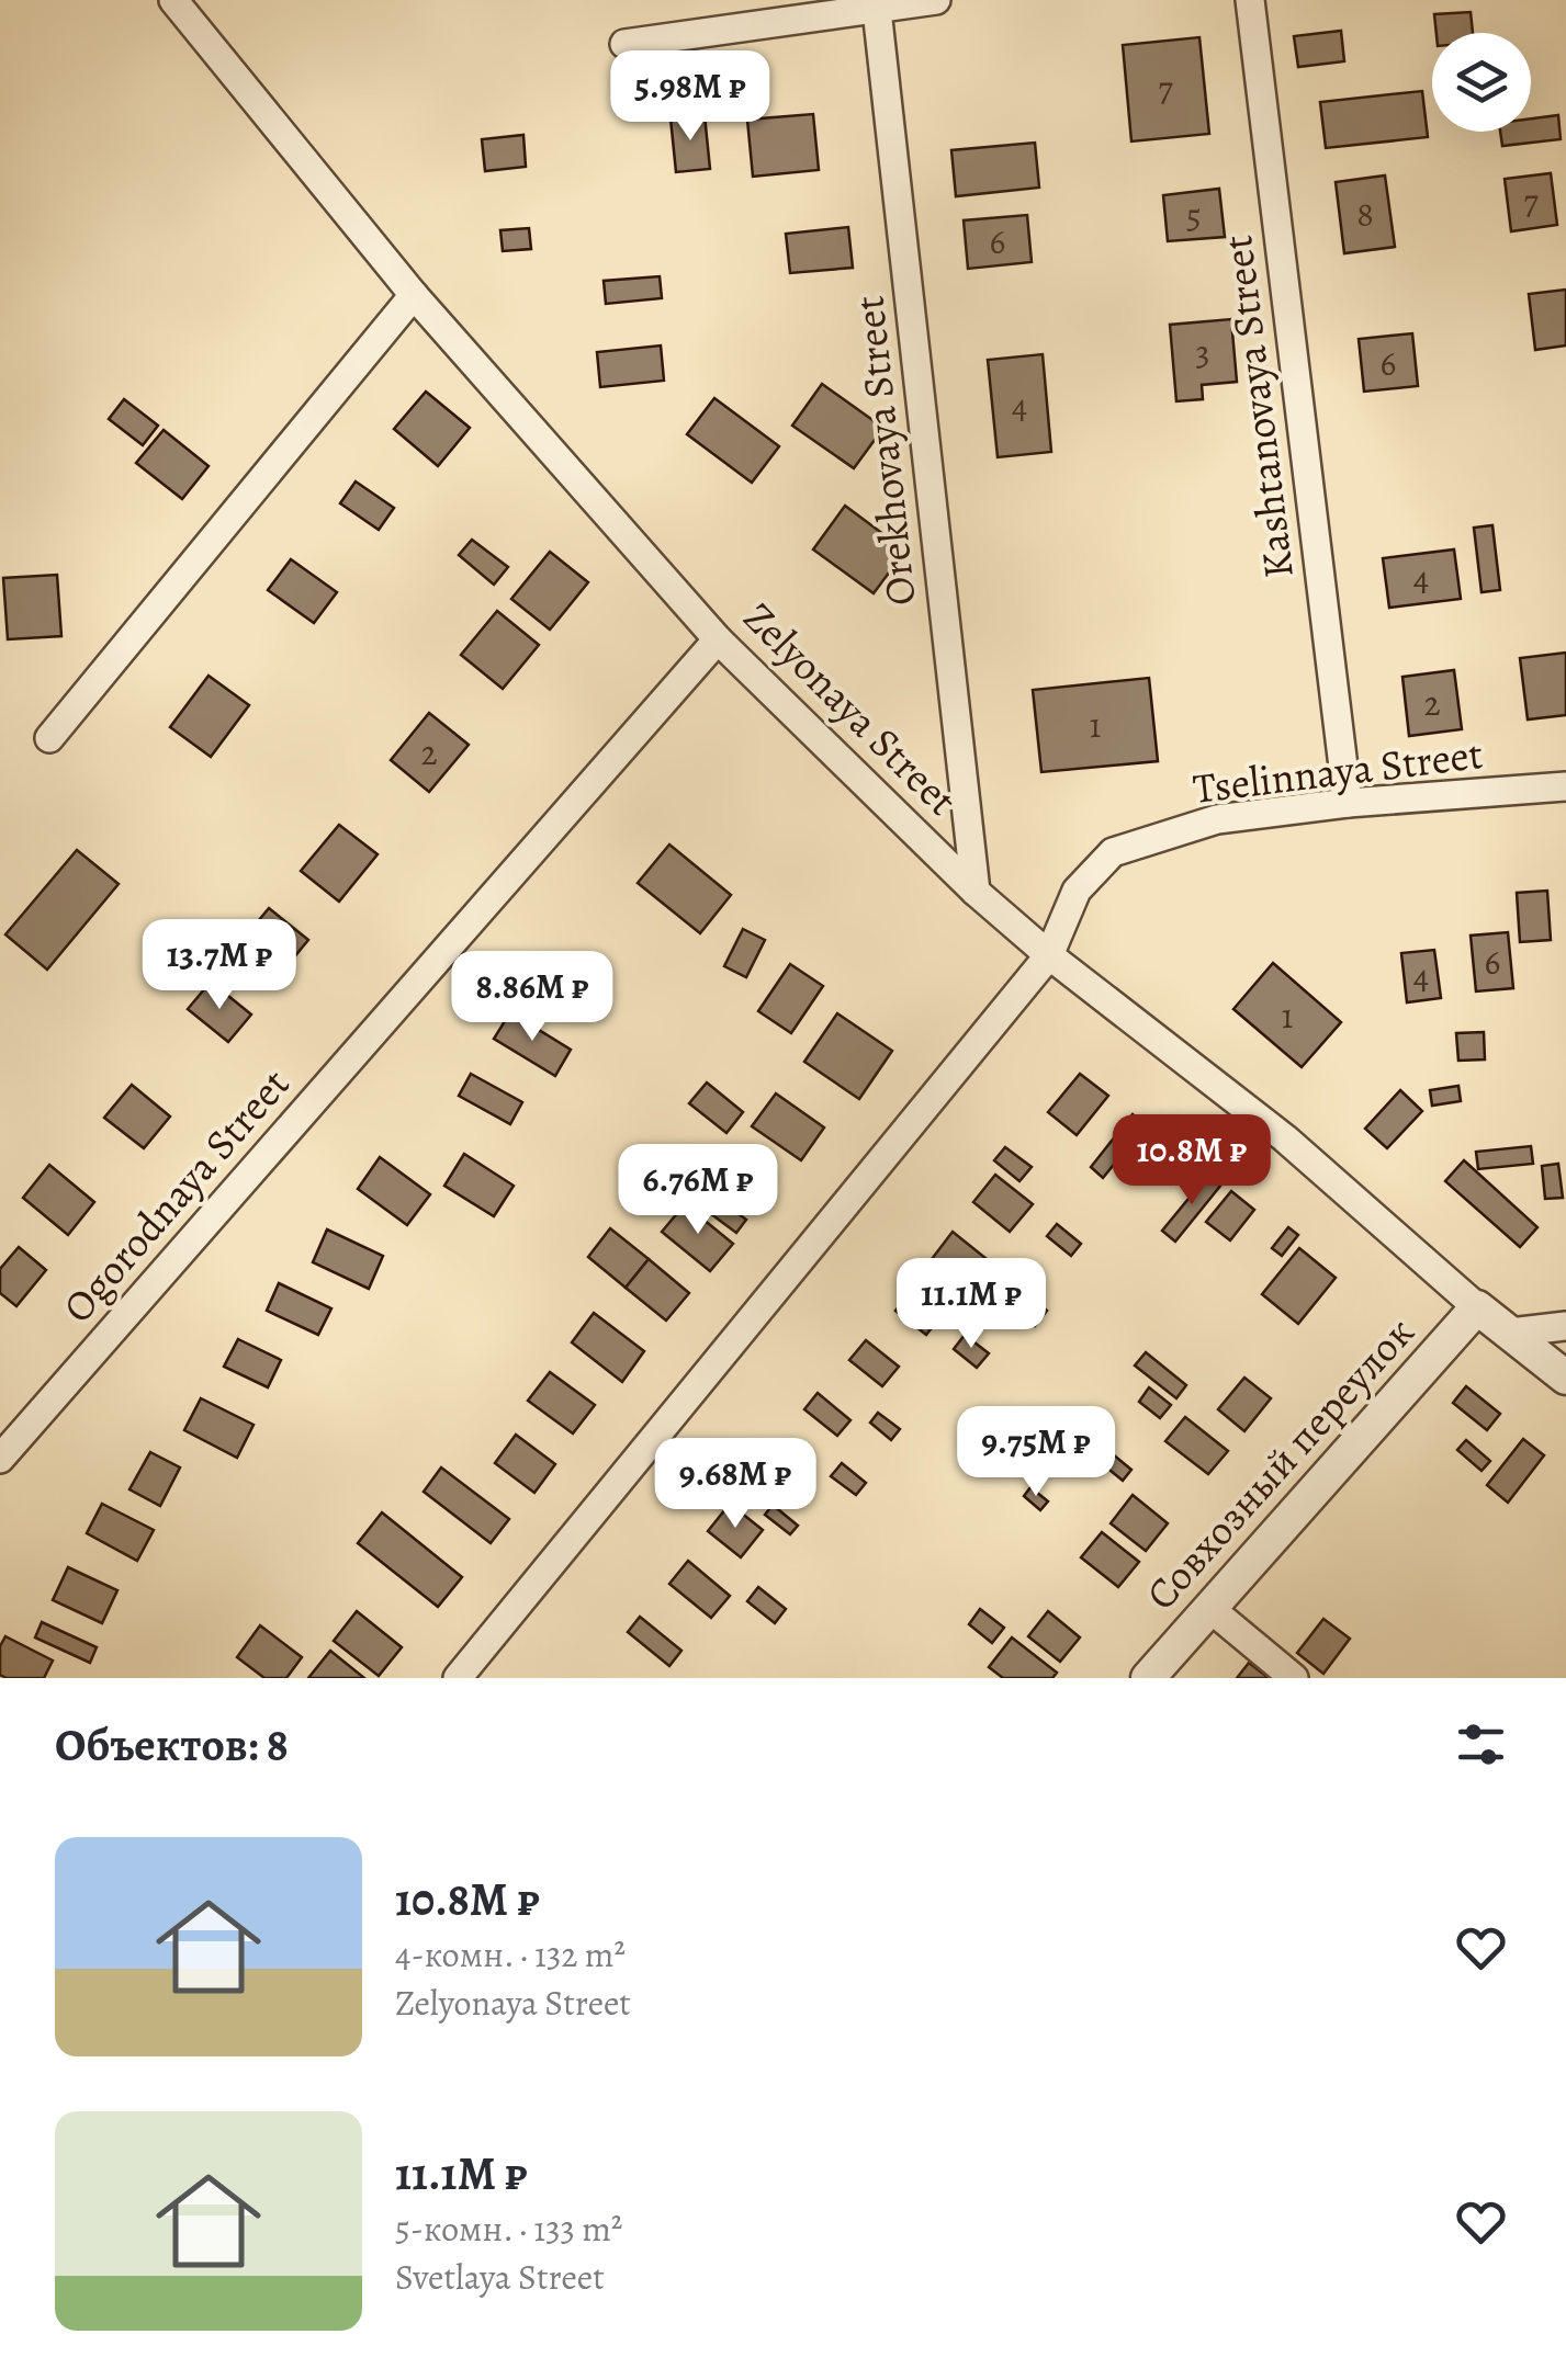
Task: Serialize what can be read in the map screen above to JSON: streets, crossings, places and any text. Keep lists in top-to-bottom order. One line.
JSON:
{"streets":{"street":["Kashtanovaya Street","Orekhovaya Street","Zelyonaya Street","Tselinnaya Street","Ogorodnaya Street","Совхозный переулок"]},"crossings":[["Kashtanovaya Street","Tselinnaya Street"],["Orekhovaya Street","Zelyonaya Street"],["Zelyonaya Street","Tselinnaya Street"],["Zelyonaya Street","Ogorodnaya Street"],["Zelyonaya Street","Совхозный переулок"]],"house_numbers":["7","7","8","5","6","3","6","4","4","2","1","2","6","4","1"],"page":{"price":["5.98M ₽","13.7M ₽","8.86M ₽","10.8M ₽","6.76M ₽","11.1M ₽","9.75M ₽","9.68M ₽"],"heading":"Объектов: 8","list":[{"name":"10.8M ₽","note":"4-комн. · 132 m² · Zelyonaya Street"},{"name":"11.1M ₽","note":"5-комн. · 133 m² · Svetlaya Street"}]}}
